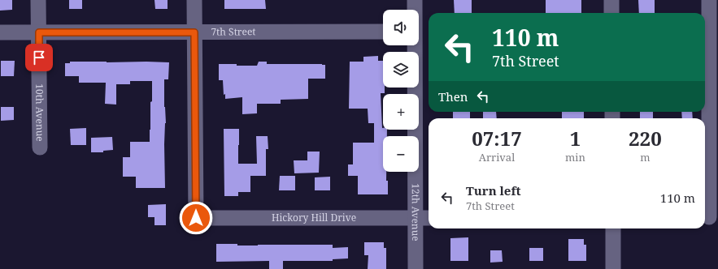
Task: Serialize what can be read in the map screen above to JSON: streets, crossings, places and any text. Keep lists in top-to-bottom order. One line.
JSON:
{"streets":{"street":["7th Street","10th Avenue","12th Avenue","Hickory Hill Drive"]},"crossings":[["7th Street","10th Avenue"],["7th Street","Hickory Hill Drive"],["12th Avenue","Hickory Hill Drive"]],"page":{"map_buttons":["+","−"],"turn":["110 m","7th Street"],"then":"Then","eta":["07:17","Arrival","1","min","220","m"],"list":[{"name":"Turn left","note":"7th Street","value":"110 m"}]}}
